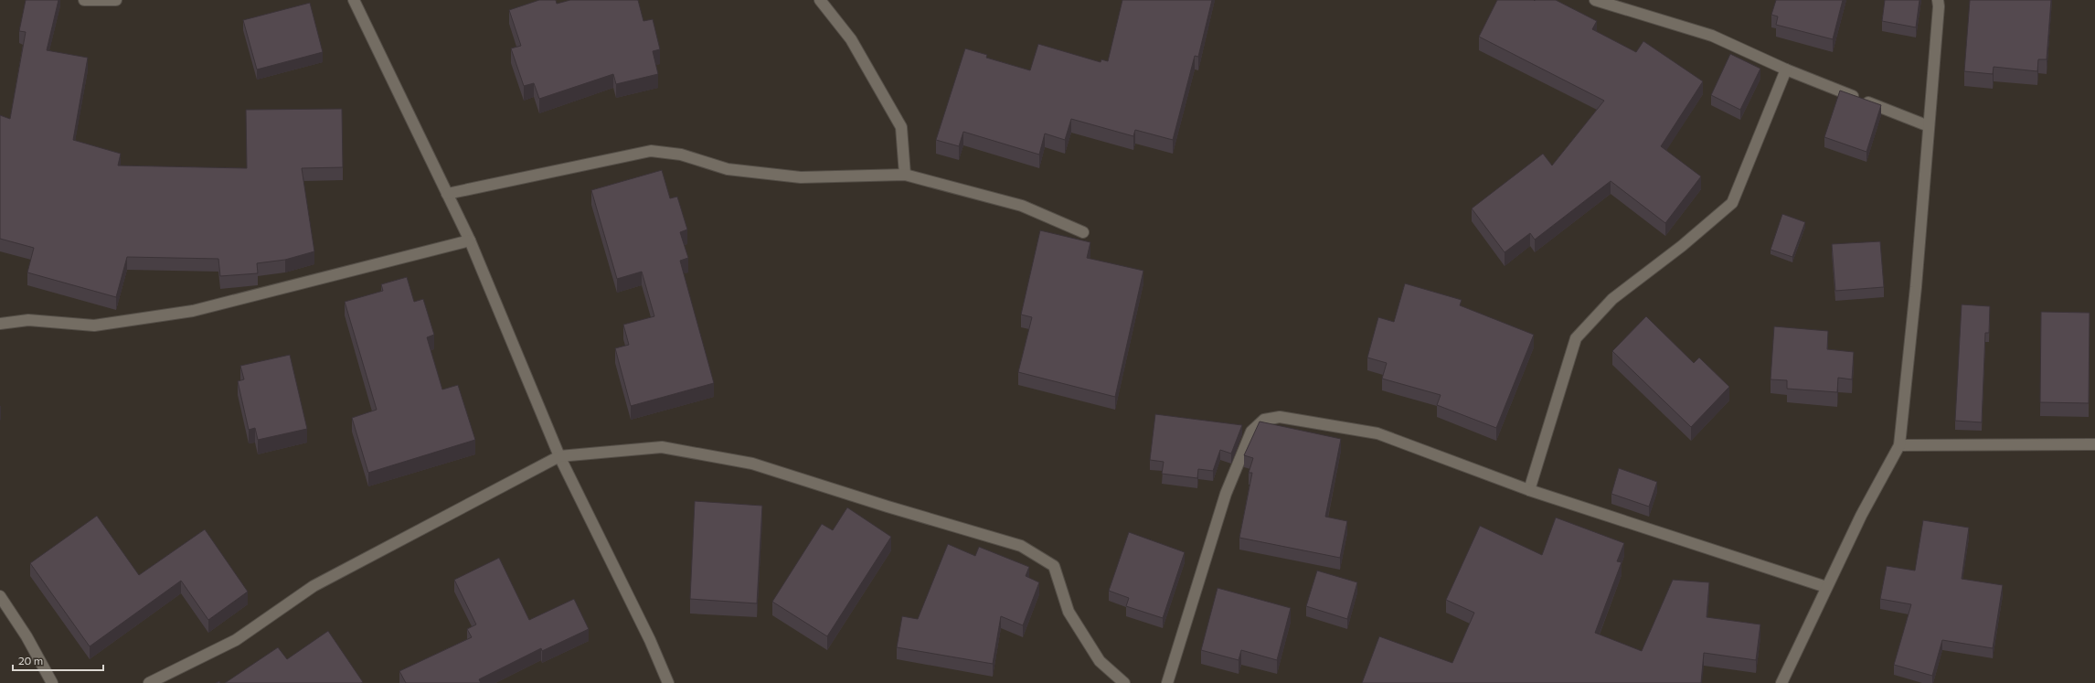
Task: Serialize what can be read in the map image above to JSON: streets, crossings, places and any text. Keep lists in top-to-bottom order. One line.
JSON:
{"scale_bar":"20 m"}
